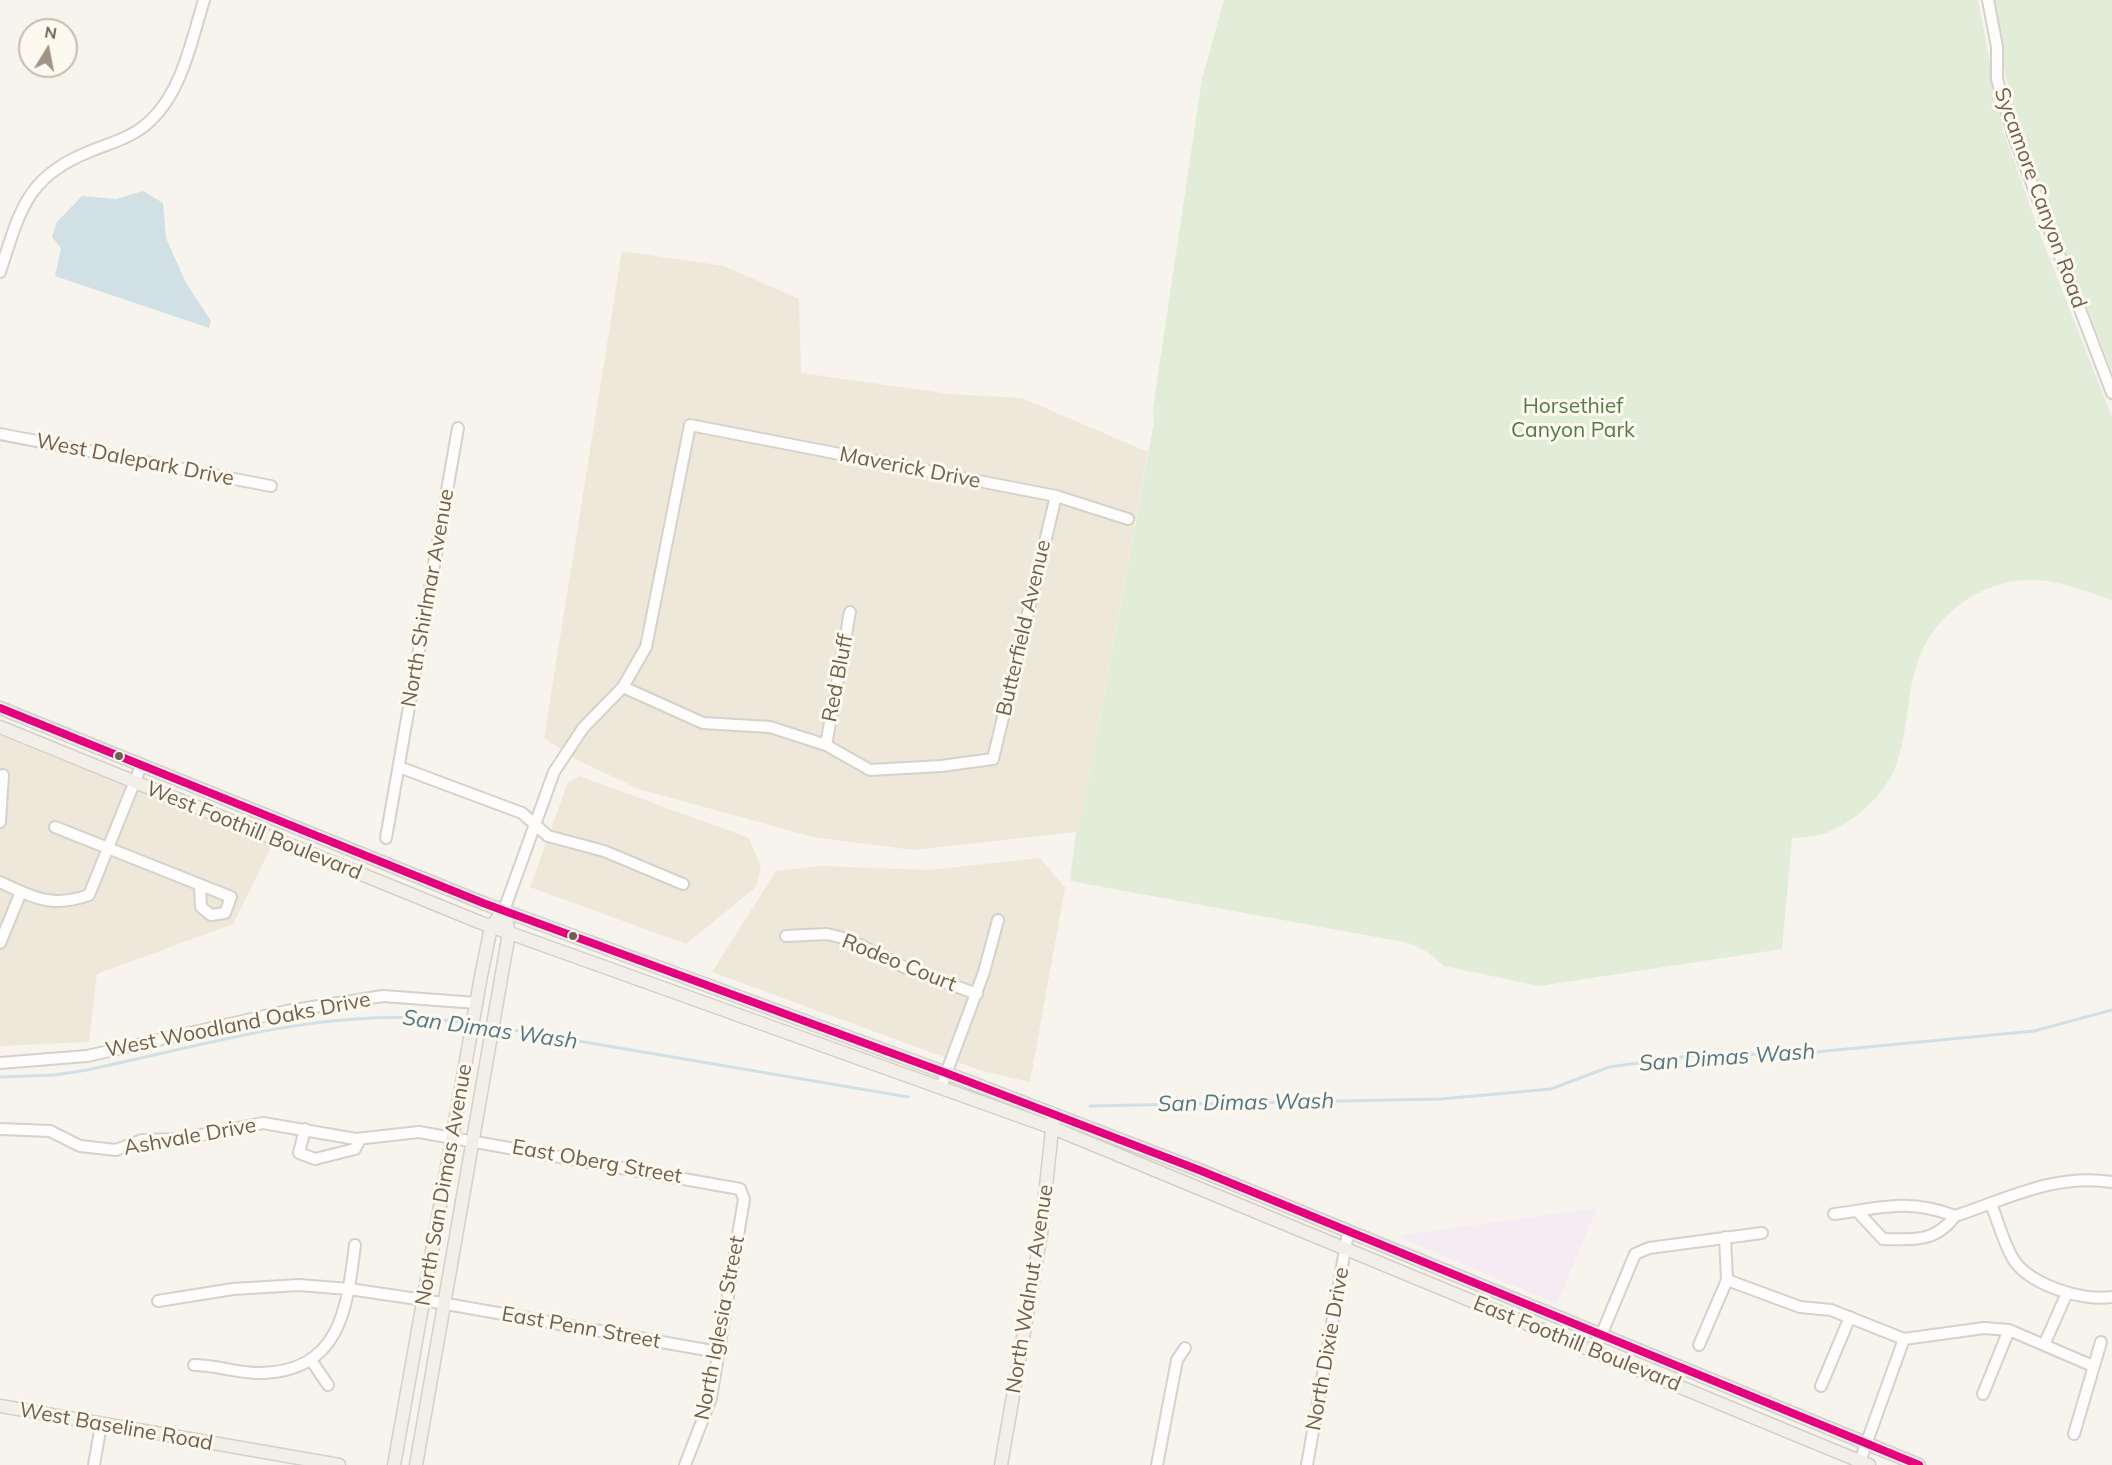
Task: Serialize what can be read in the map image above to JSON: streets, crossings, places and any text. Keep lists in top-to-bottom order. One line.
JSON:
{"streets":{"main road":["West Foothill Boulevard","North San Dimas Avenue","North Walnut Avenue","East Foothill Boulevard","West Baseline Road"],"street":["Sycamore Canyon Road","West Dalepark Drive","Maverick Drive","North Shirlmar Avenue","Butterfield Avenue","Red Bluff","Rodeo Court","West Woodland Oaks Drive","Ashvale Drive","East Oberg Street","East Penn Street","North Iglesia Street","North Dixie Drive"]},"crossings":[["Maverick Drive","Butterfield Avenue"],["Maverick Drive","North San Dimas Avenue"],["Butterfield Avenue","Red Bluff"],["West Foothill Boulevard","North San Dimas Avenue"],["West Foothill Boulevard","East Foothill Boulevard"],["West Woodland Oaks Drive","North San Dimas Avenue"],["Ashvale Drive","East Oberg Street"],["Ashvale Drive","North San Dimas Avenue"],["East Oberg Street","North San Dimas Avenue"],["East Oberg Street","North Iglesia Street"],["North San Dimas Avenue","East Penn Street"],["North San Dimas Avenue","East Foothill Boulevard"],["North Walnut Avenue","East Foothill Boulevard"],["East Penn Street","North Iglesia Street"],["East Foothill Boulevard","North Dixie Drive"]],"water":["San Dimas Wash"],"parks":["Horsethief Canyon Park"],"north":"top"}
